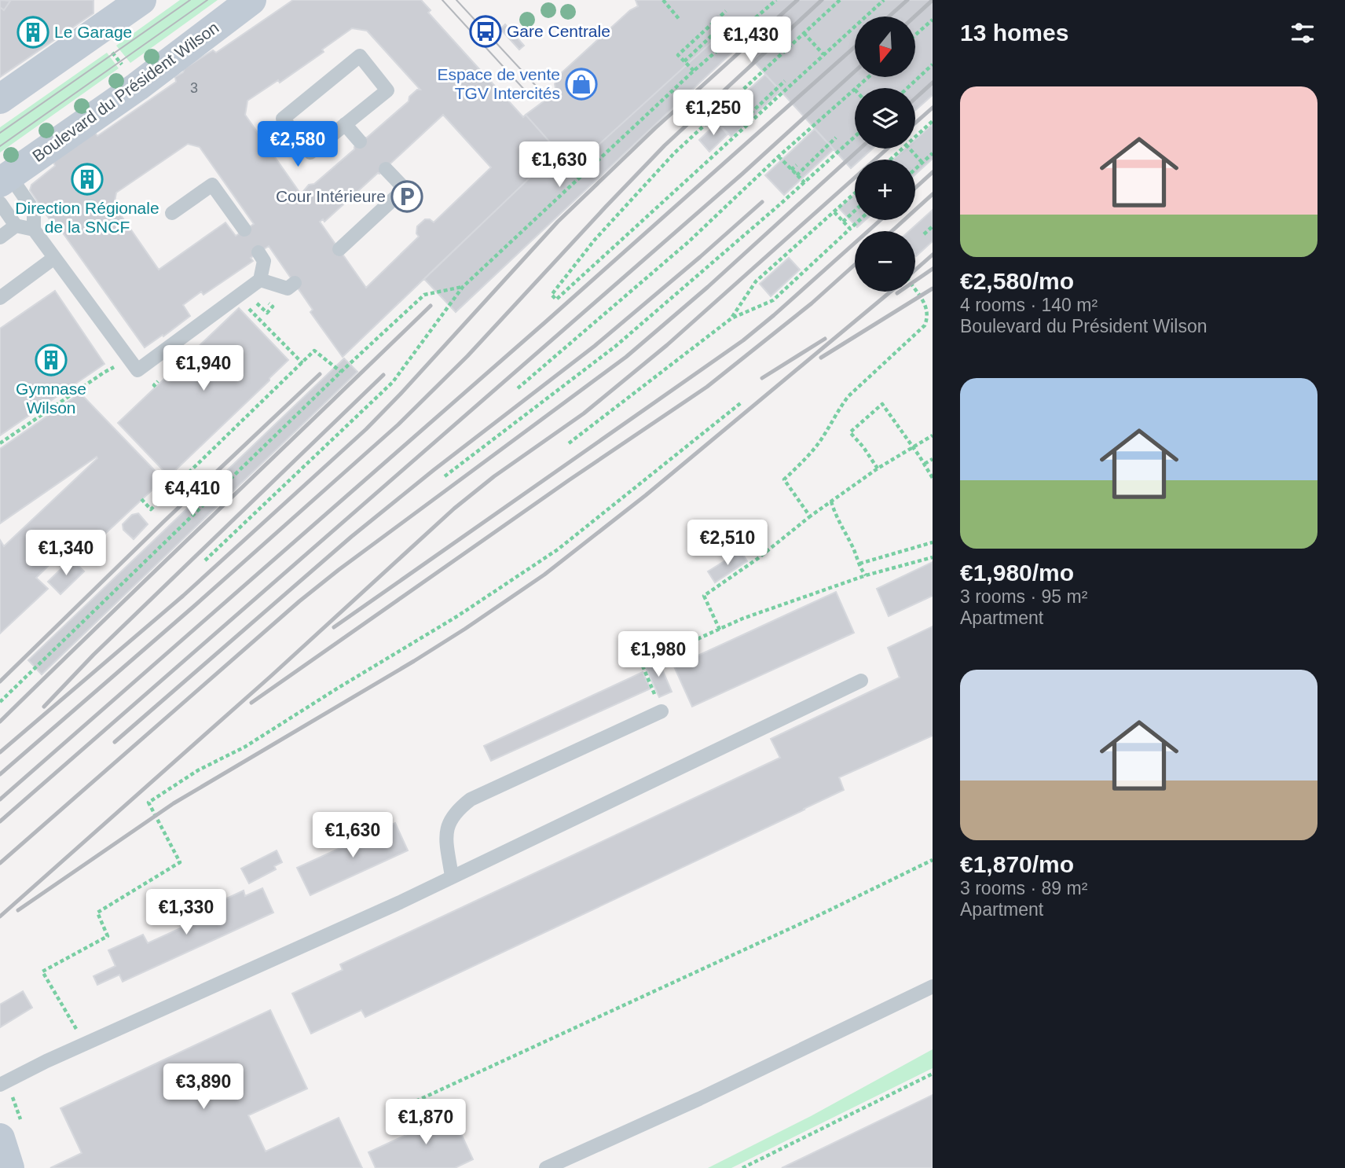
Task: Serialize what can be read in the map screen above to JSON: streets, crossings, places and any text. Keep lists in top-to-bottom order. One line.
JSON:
{"streets":{"main road":["Boulevard du Président Wilson"]},"places":{"bus stop":["Gare Centrale"],"building":["Le Garage","Direction Régionale de la SNCF","Gymnase Wilson"],"shop":["Espace de vente TGV Intercités"],"parking":["Cour Intérieure"]},"house_numbers":["3"],"north":"bottom","page":{"heading":"13 homes","map_buttons":["+","−"],"price":["€1,430","€1,250","€2,580","€1,630","€1,940","€4,410","€2,510","€1,340","€1,980","€1,630","€1,330","€3,890","€1,870"],"list":[{"name":"€2,580/mo","note":"4 rooms · 140 m² · Boulevard du Président Wilson"},{"name":"€1,980/mo","note":"3 rooms · 95 m² · Apartment"},{"name":"€1,870/mo","note":"3 rooms · 89 m² · Apartment"}]}}
